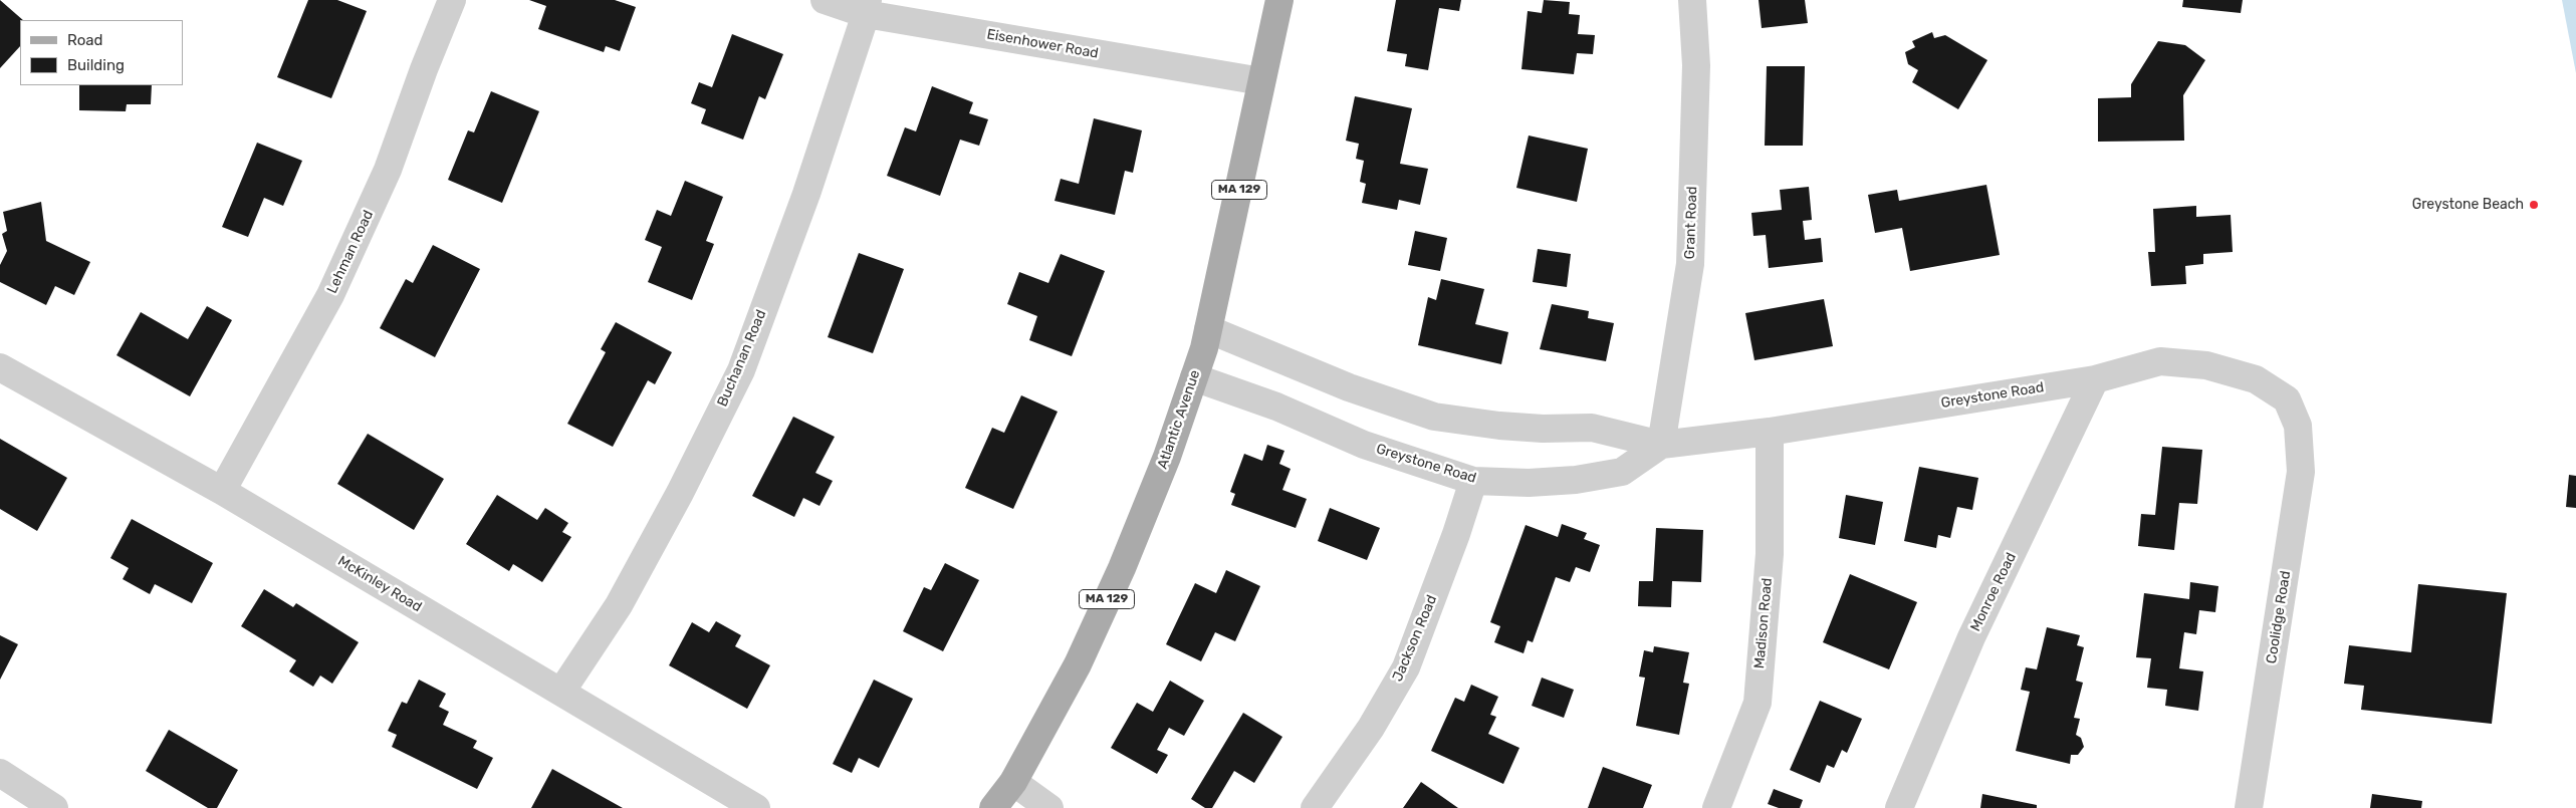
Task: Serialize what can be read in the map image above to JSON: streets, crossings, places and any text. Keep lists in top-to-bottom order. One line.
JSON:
{"streets":{"main road":["MA 129","Atlantic Avenue"],"street":["Eisenhower Road","Grant Road","Lehman Road","Buchanan Road","Greystone Road","McKinley Road","Monroe Road","Coolidge Road","Madison Road","Jackson Road"]},"crossings":[["Eisenhower Road","Buchanan Road"],["Eisenhower Road","Atlantic Avenue"],["Grant Road","Greystone Road"],["Lehman Road","McKinley Road"],["Buchanan Road","McKinley Road"],["Greystone Road","Atlantic Avenue"],["Greystone Road","Monroe Road"],["Greystone Road","Coolidge Road"],["Greystone Road","Madison Road"],["Greystone Road","Jackson Road"]],"places":["Greystone Beach"],"legend":["Road","Building"]}
